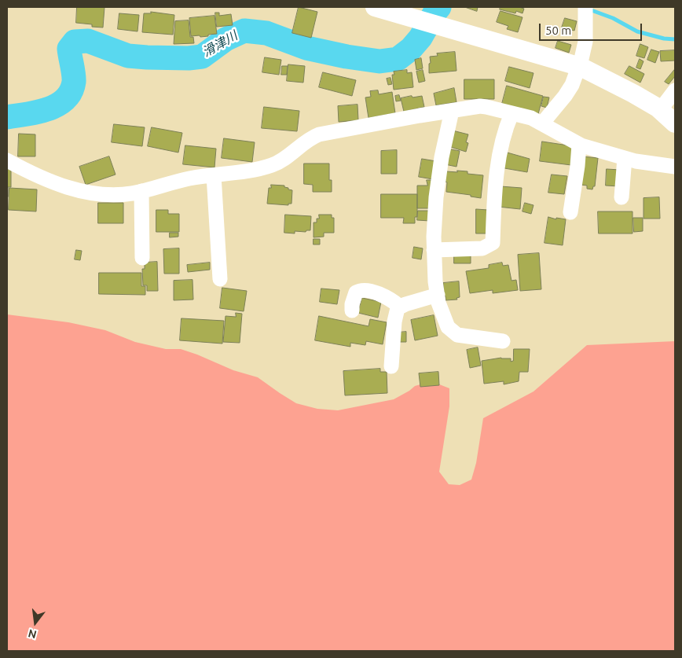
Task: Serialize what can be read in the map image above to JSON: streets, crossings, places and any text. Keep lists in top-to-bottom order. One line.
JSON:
{"water":["滑津川"],"scale_bar":"50 m","north":"bottom"}
